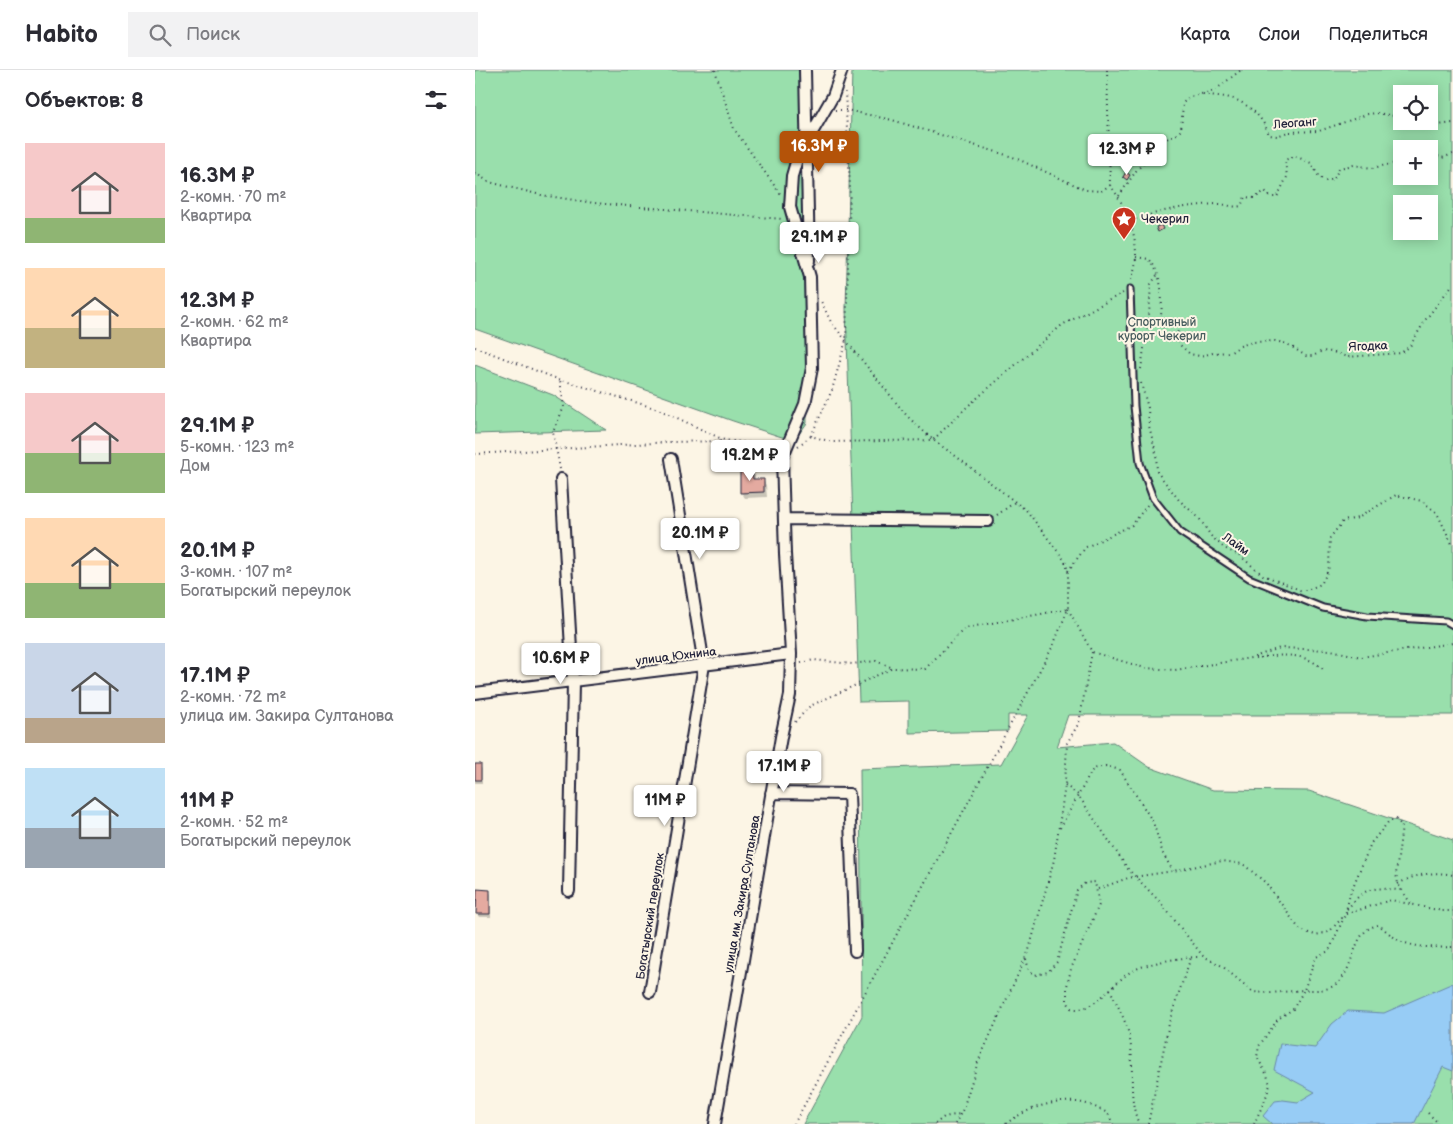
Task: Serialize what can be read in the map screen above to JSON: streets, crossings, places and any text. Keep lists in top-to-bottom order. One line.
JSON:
{"streets":{"street":["улица Юхнина","улица им. Закира Султанова","Богатырский переулок"],"path":["Леоганг","Ягодка","Лайм"]},"crossings":[["улица Юхнина","улица им. Закира Султанова"],["улица Юхнина","Богатырский переулок"]],"parks":["Спортивный курорт Чекерил"],"places":{"place":["Чекерил"]},"page":{"header":"Habito","search":"Поиск","nav":["Карта","Слои","Поделиться"],"heading":"Объектов: 8","map_buttons":["+","−"],"list":[{"name":"16.3M ₽","note":"2-комн. · 70 m² · Квартира"},{"name":"12.3M ₽","note":"2-комн. · 62 m² · Квартира"},{"name":"29.1M ₽","note":"5-комн. · 123 m² · Дом"},{"name":"20.1M ₽","note":"3-комн. · 107 m² · Богатырский переулок"},{"name":"17.1M ₽","note":"2-комн. · 72 m² · улица им. Закира Султанова"},{"name":"11M ₽","note":"2-комн. · 52 m² · Богатырский переулок"}],"price":["16.3M ₽","12.3M ₽","29.1M ₽","19.2M ₽","20.1M ₽","10.6M ₽","17.1M ₽","11M ₽"]}}
